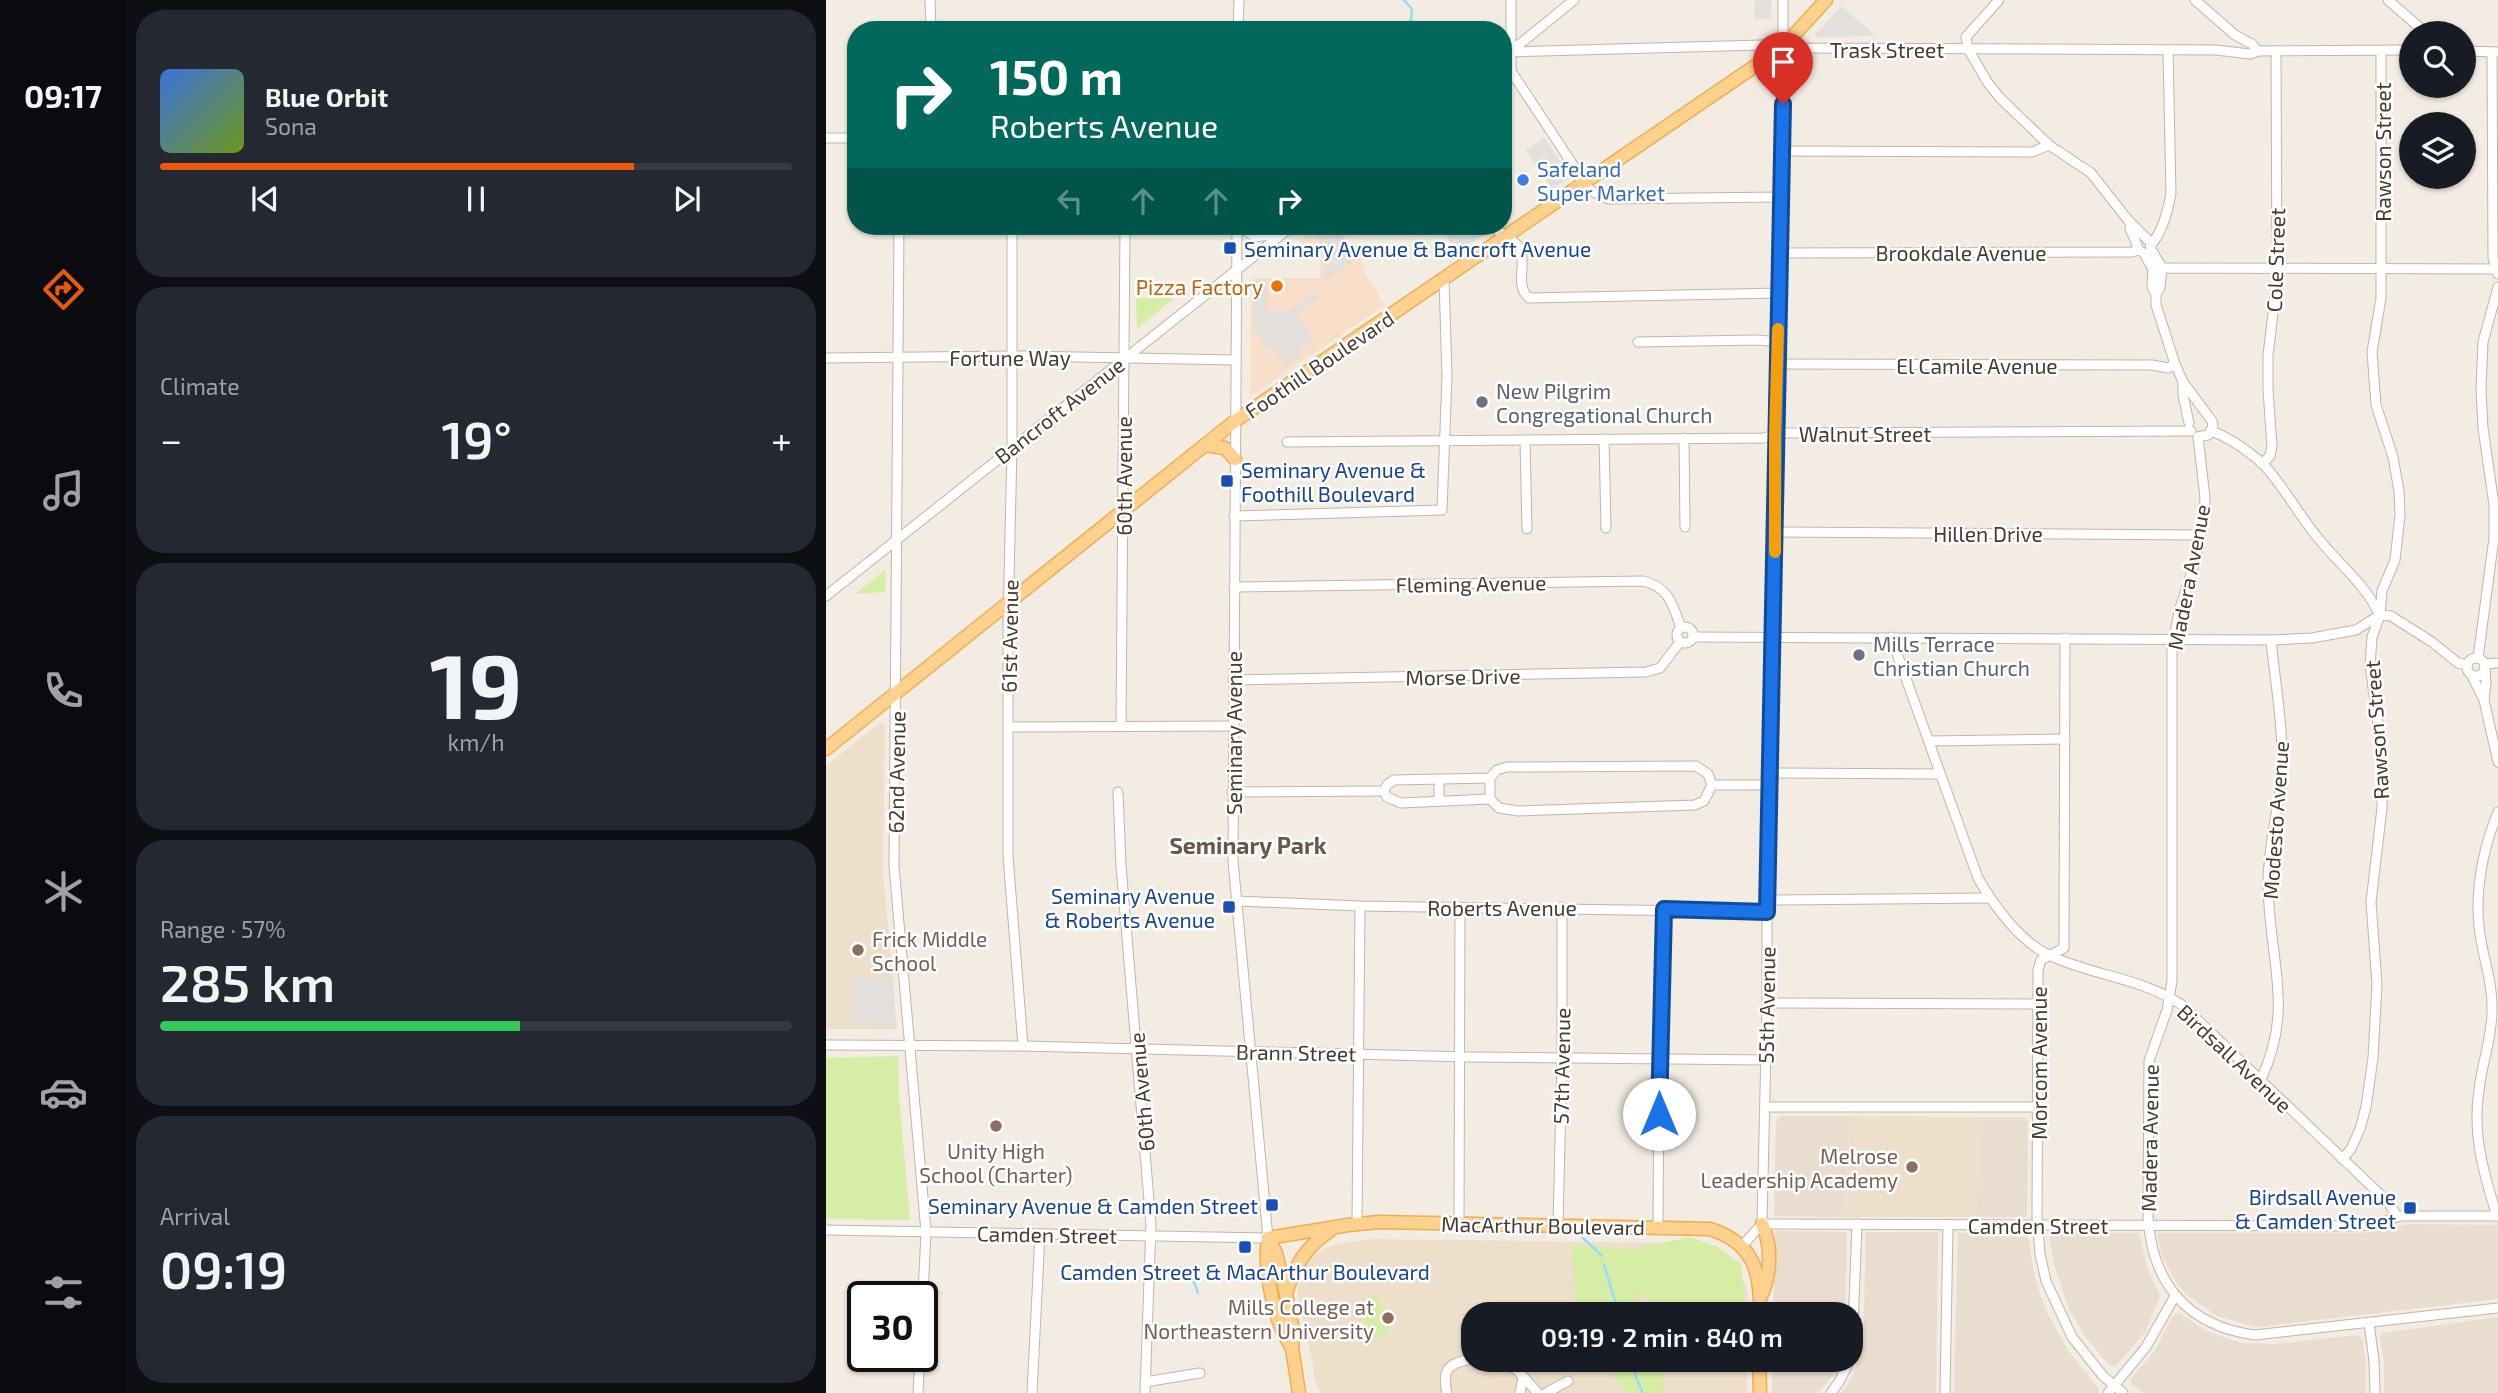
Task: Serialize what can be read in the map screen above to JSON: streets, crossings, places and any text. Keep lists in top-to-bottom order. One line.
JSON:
{"streets":{"main road":["Foothill Boulevard","MacArthur Boulevard"],"street":["Trask Street","Rawson Street","Brookdale Avenue","Cole Street","Fortune Way","El Camile Avenue","Bancroft Avenue","Walnut Street","60th Avenue","Hillen Drive","Madera Avenue","Fleming Avenue","61st Avenue","Morse Drive","Seminary Avenue","62nd Avenue","Modesto Avenue","Roberts Avenue","55th Avenue","Brann Street","Birdsall Avenue","Morcom Avenue","57th Avenue","Camden Street"]},"crossings":[["Trask Street","Rawson Street"],["Trask Street","Cole Street"],["Trask Street","Foothill Boulevard"],["Trask Street","55th Avenue"],["Rawson Street","Birdsall Avenue"],["Brookdale Avenue","55th Avenue"],["Fortune Way","Bancroft Avenue"],["Fortune Way","60th Avenue"],["Fortune Way","61st Avenue"],["Fortune Way","Seminary Avenue"],["Fortune Way","62nd Avenue"],["Foothill Boulevard","60th Avenue"],["Foothill Boulevard","61st Avenue"],["Foothill Boulevard","Seminary Avenue"],["Foothill Boulevard","62nd Avenue"],["Foothill Boulevard","55th Avenue"],["El Camile Avenue","55th Avenue"],["Bancroft Avenue","60th Avenue"],["Bancroft Avenue","61st Avenue"],["Bancroft Avenue","Seminary Avenue"],["Bancroft Avenue","62nd Avenue"],["Walnut Street","Madera Avenue"],["Walnut Street","55th Avenue"],["60th Avenue","Brann Street"],["60th Avenue","Camden Street"],["Hillen Drive","Madera Avenue"],["Hillen Drive","55th Avenue"],["Madera Avenue","Birdsall Avenue"],["Madera Avenue","Camden Street"],["Fleming Avenue","Morse Drive"],["Fleming Avenue","Seminary Avenue"],["61st Avenue","Brann Street"],["Morse Drive","Seminary Avenue"],["Seminary Avenue","Roberts Avenue"],["Seminary Avenue","Brann Street"],["Seminary Avenue","MacArthur Boulevard"],["Seminary Avenue","Camden Street"],["62nd Avenue","Brann Street"],["62nd Avenue","Camden Street"],["Modesto Avenue","Birdsall Avenue"],["Roberts Avenue","55th Avenue"],["Roberts Avenue","57th Avenue"],["55th Avenue","Brann Street"],["55th Avenue","Camden Street"],["Brann Street","57th Avenue"],["Birdsall Avenue","Morcom Avenue"],["Birdsall Avenue","Camden Street"],["Morcom Avenue","Camden Street"],["57th Avenue","MacArthur Boulevard"],["MacArthur Boulevard","Camden Street"]],"districts":["Seminary Park"],"places":{"other":["Safeland Super Market","Pizza Factory","New Pilgrim Congregational Church","Mills Terrace Christian Church","Frick Middle School","Unity High School (Charter)","Melrose Leadership Academy","Mills College at Northeastern University"],"transit":["Seminary Avenue & Bancroft Avenue","Seminary Avenue & Foothill Boulevard","Seminary Avenue & Roberts Avenue","Seminary Avenue & Camden Street","Birdsall Avenue & Camden Street","Camden Street & MacArthur Boulevard"]},"page":{"tabs":"09:17","turn":["150 m","Roberts Avenue"],"song":["Blue Orbit","Sona"],"tile":["Climate",["19","km/h"],["Range · 57%","285 km"],["Arrival","09:19"]],"heat":["−","19°","+"],"limit":"30","trip":"09:19 · 2 min · 840 m"}}
